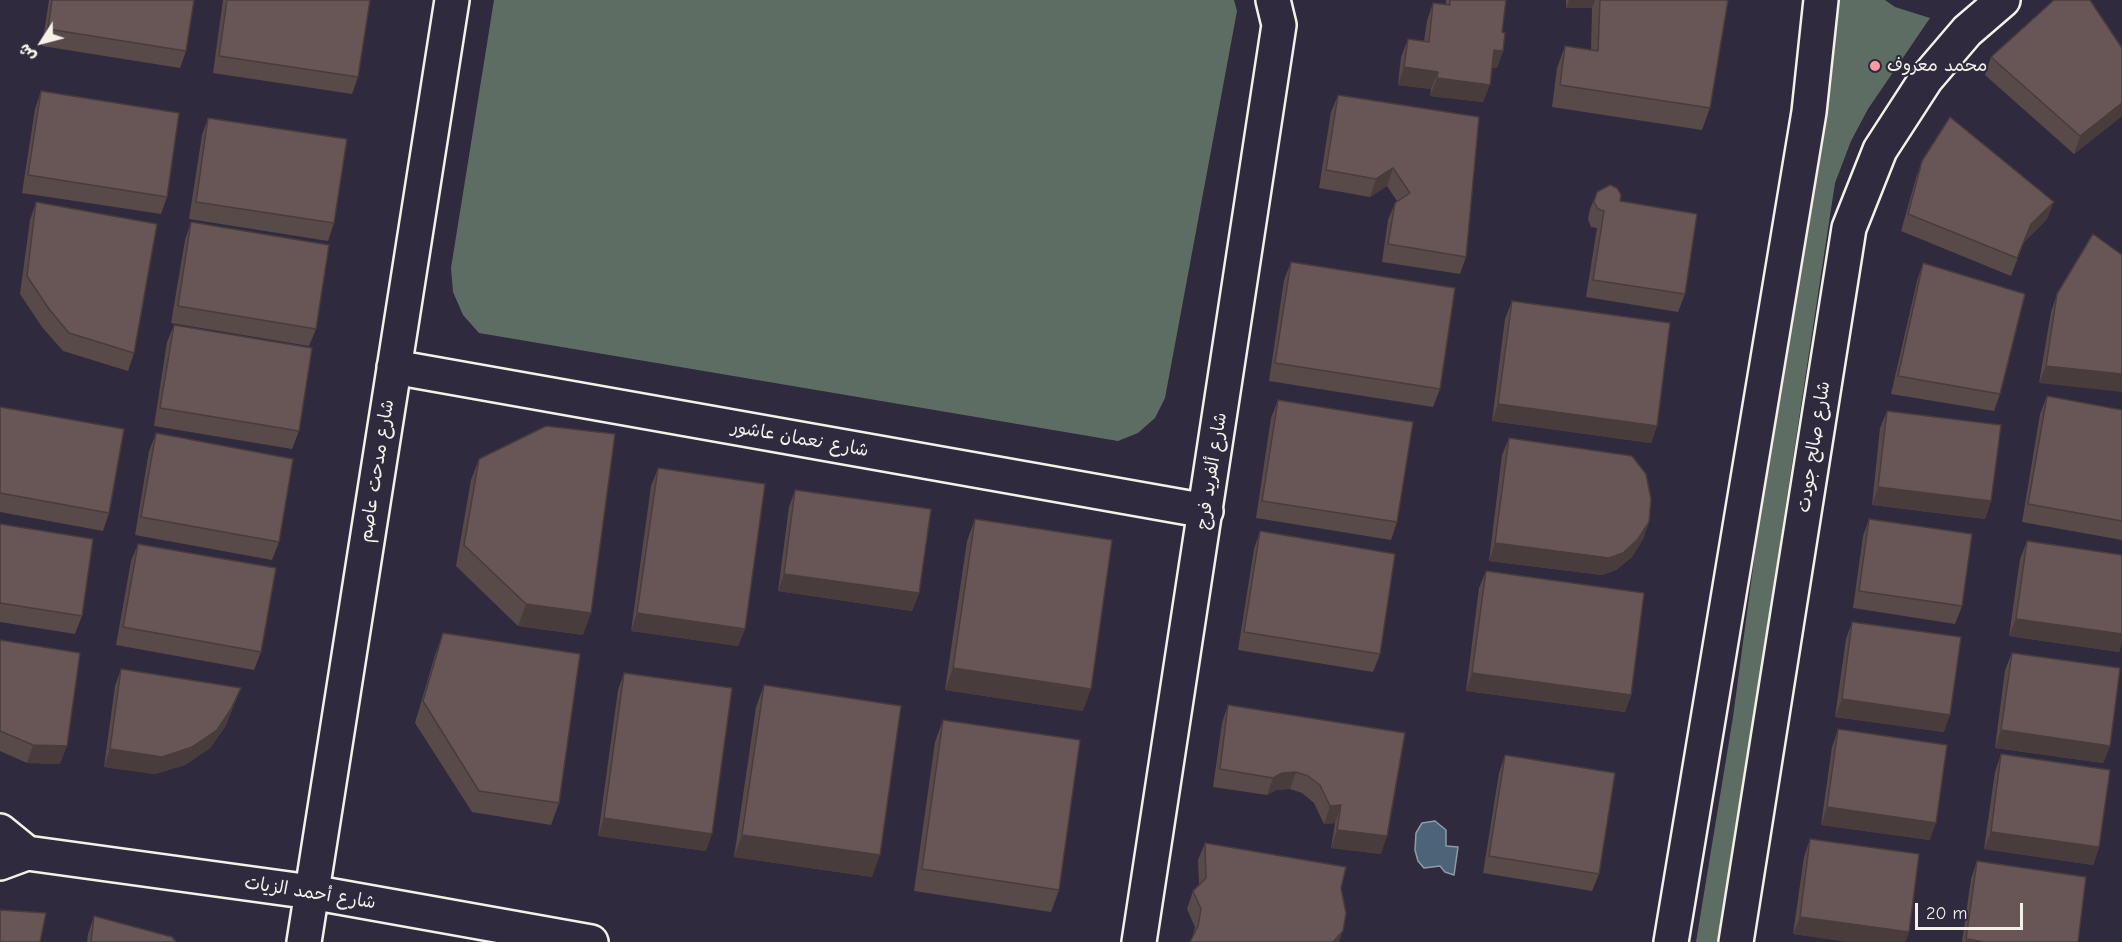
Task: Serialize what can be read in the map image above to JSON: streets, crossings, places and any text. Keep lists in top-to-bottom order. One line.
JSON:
{"streets":{"street":["شارع نعمان عاشور","شارع صالح جودت","شارع مدحت عاصم","شارع ألفريد فرج","شارع أحمد الزيات"]},"crossings":[["شارع نعمان عاشور","شارع مدحت عاصم"],["شارع نعمان عاشور","شارع ألفريد فرج"],["شارع مدحت عاصم","شارع أحمد الزيات"]],"places":["محمد معروف"],"scale_bar":"20 m","north":"bottom left"}
